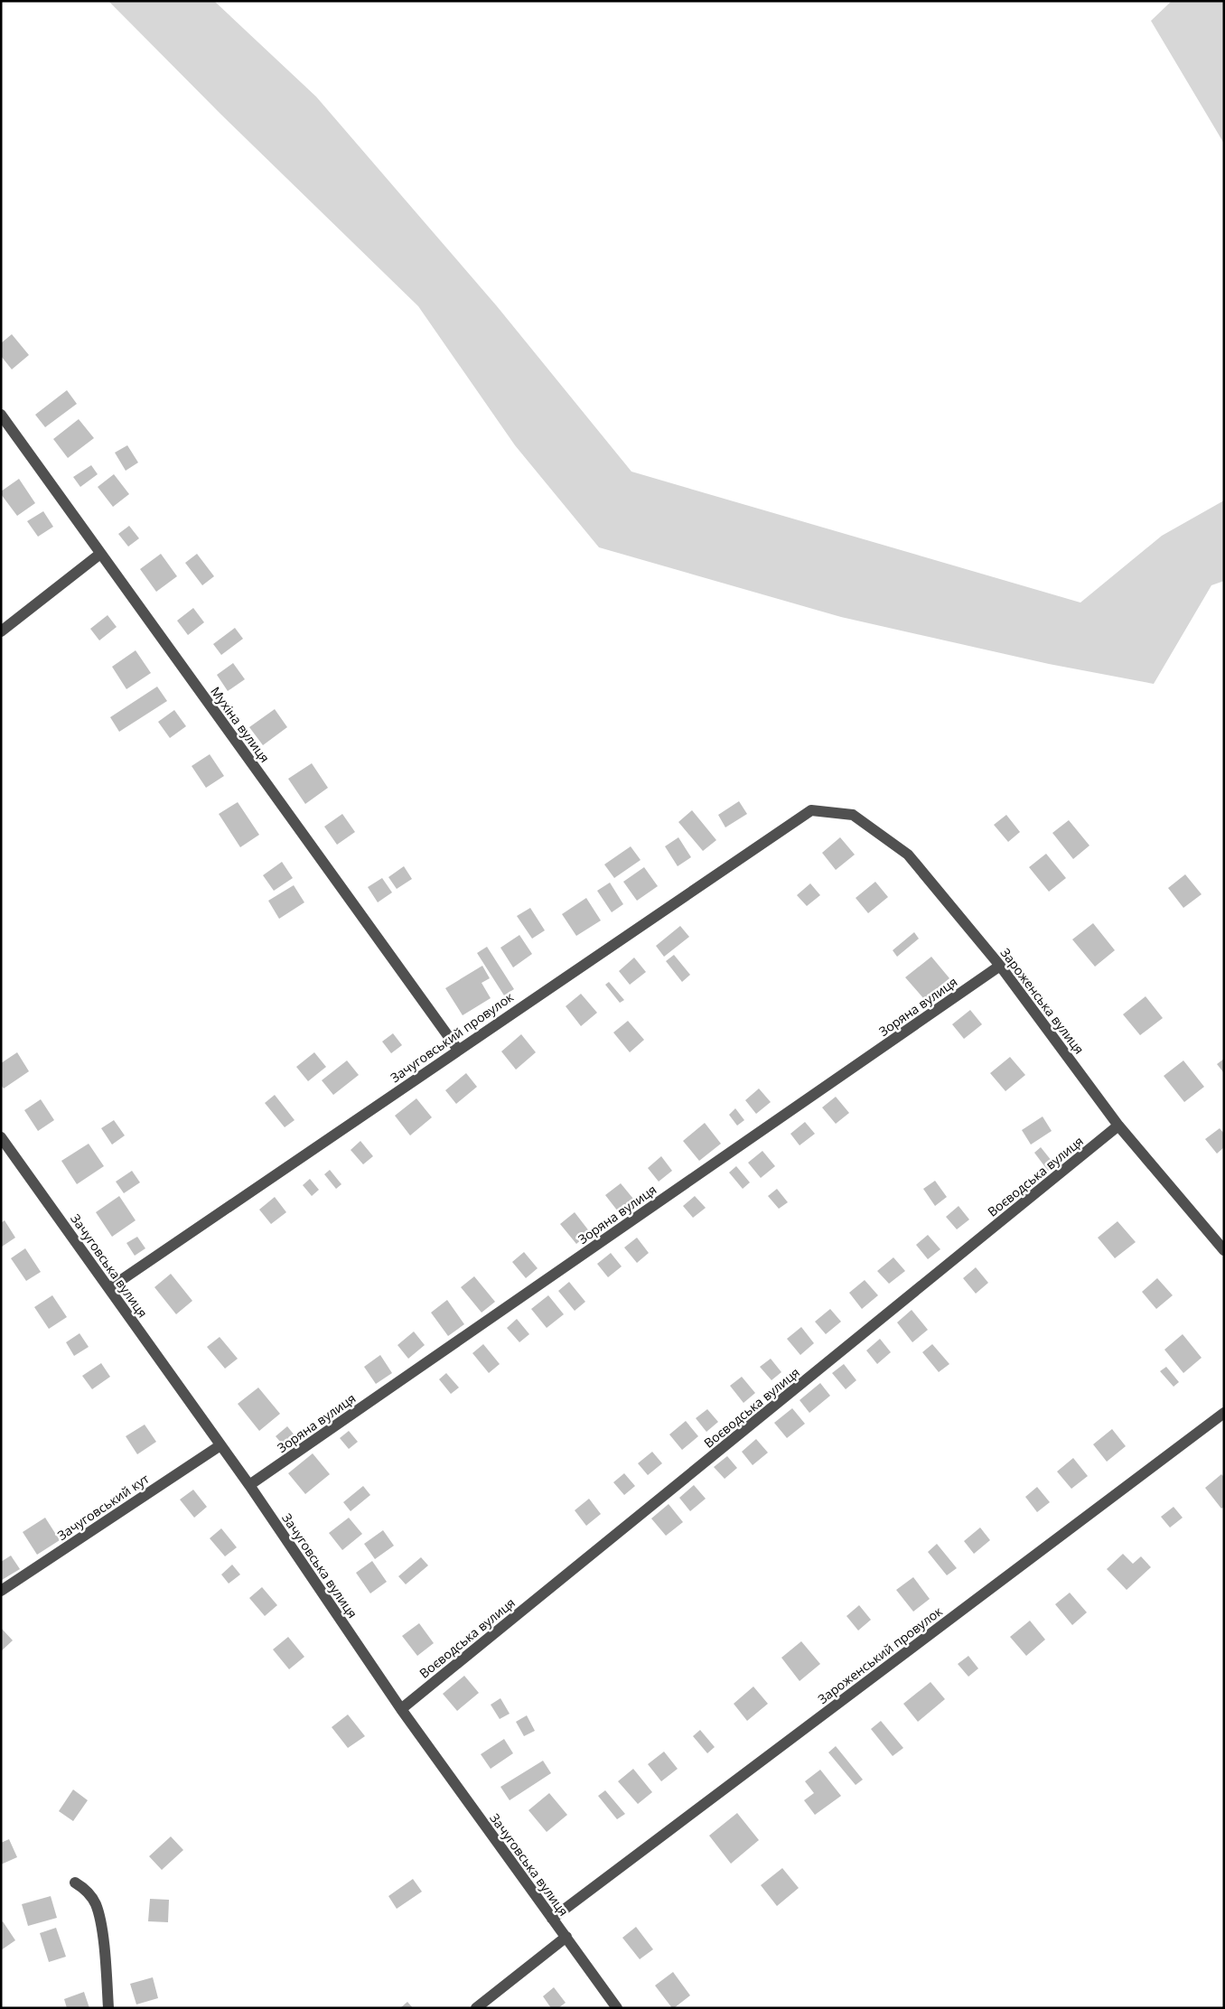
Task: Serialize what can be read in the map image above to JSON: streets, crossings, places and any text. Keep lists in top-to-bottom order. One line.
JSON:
{"streets":{"street":["Мухіна вулиця","Зароженська вулиця","Зоряна вулиця","Зачуговський провулок","Воєводська вулиця","Зачуговська вулиця","Зачуговський кут","Зароженський провулок"]},"crossings":[["Мухіна вулиця","Зачуговський провулок"],["Зароженська вулиця","Зоряна вулиця"],["Зароженська вулиця","Зачуговський провулок"],["Зароженська вулиця","Воєводська вулиця"],["Зоряна вулиця","Зачуговська вулиця"],["Зачуговський провулок","Зачуговська вулиця"],["Воєводська вулиця","Зачуговська вулиця"],["Зачуговська вулиця","Зачуговський кут"],["Зачуговська вулиця","Зароженський провулок"]]}
